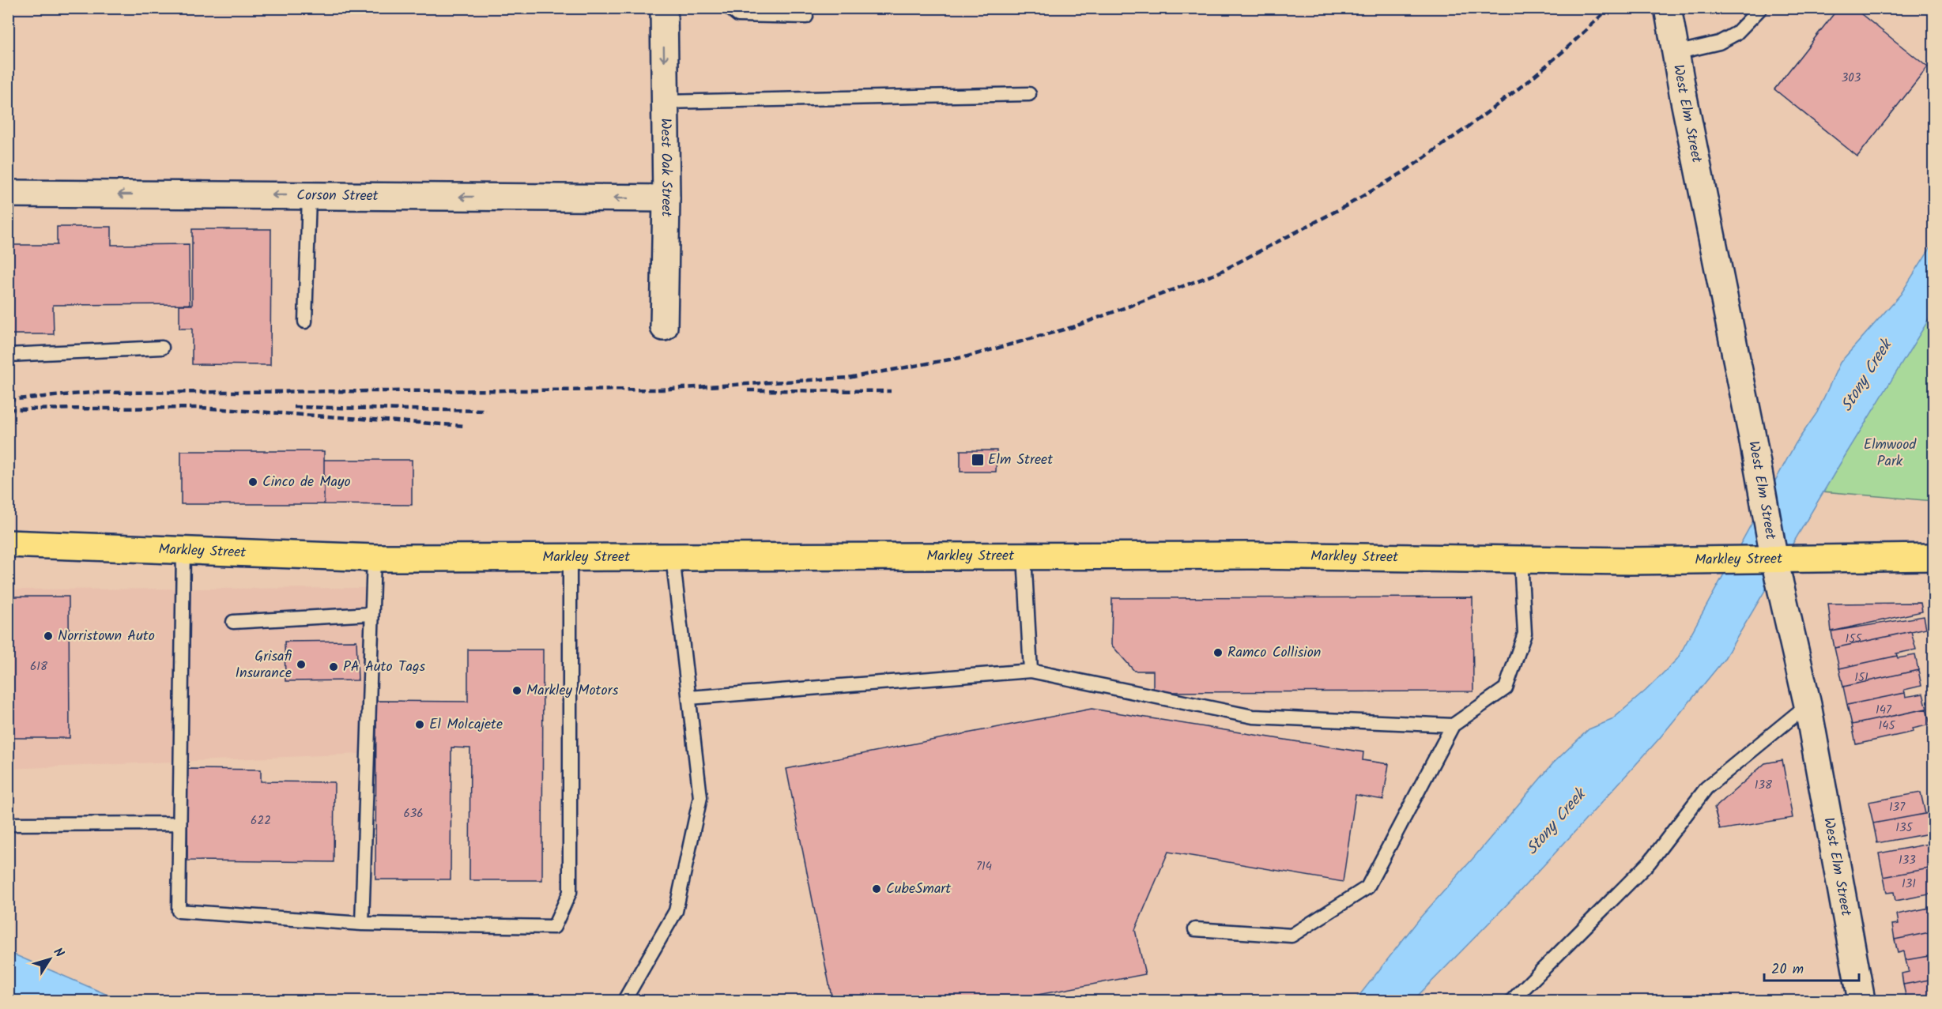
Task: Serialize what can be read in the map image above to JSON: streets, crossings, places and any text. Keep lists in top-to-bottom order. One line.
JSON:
{"streets":{"highway":["Markley Street"],"street":["West Elm Street","West Oak Street","Corson Street"]},"crossings":[["West Elm Street","Markley Street"],["West Oak Street","Corson Street"]],"one_way":["Corson Street"],"water":["Stony Creek"],"parks":["Elmwood Park"],"places":{"transit":["Elm Street"],"other":["Cinco de Mayo","Norristown Auto","Ramco Collision","Grisafi Insurance","PA Auto Tags","Markley Motors","El Molcajete","CubeSmart"]},"house_numbers":["303","155","618","151","147","145","138","137","636","622","135","133","714","131"],"scale_bar":"20 m","north":"top right"}
